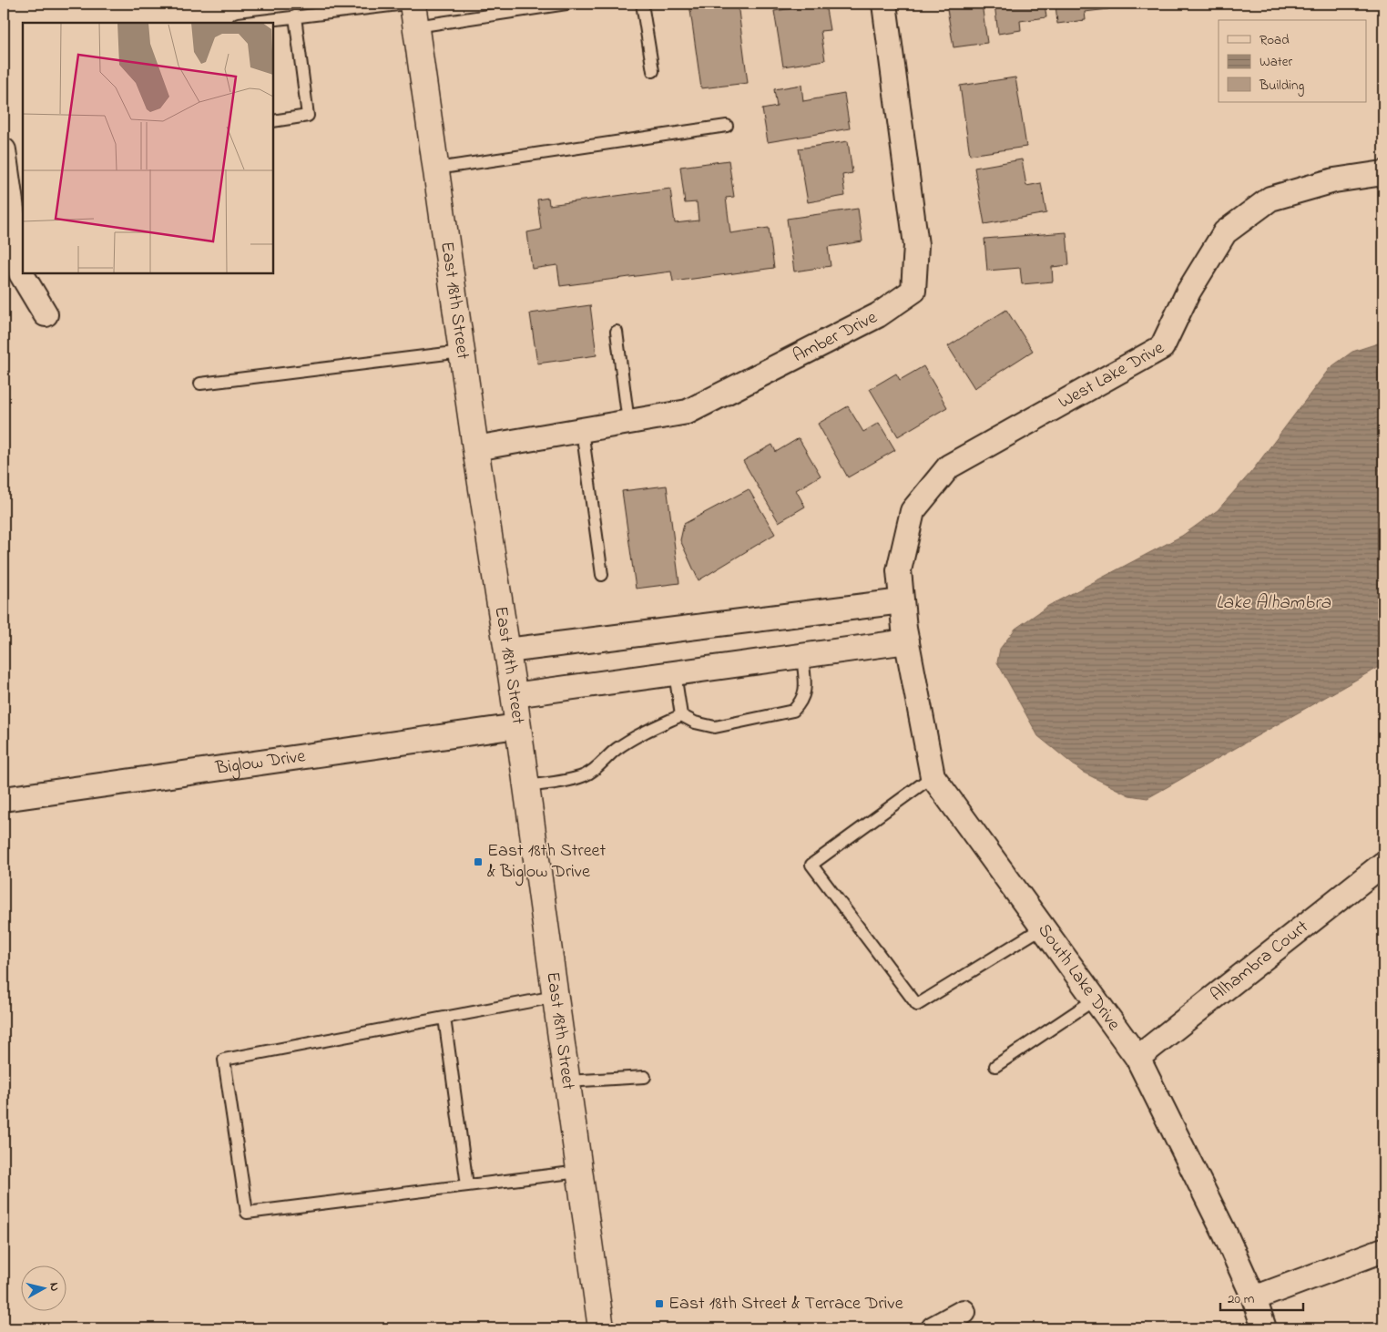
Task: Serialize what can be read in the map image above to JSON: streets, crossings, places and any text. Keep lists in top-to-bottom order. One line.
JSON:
{"streets":{"main road":["East 18th Street"],"street":["Amber Drive","West Lake Drive","Biglow Drive","Alhambra Court","South Lake Drive"]},"crossings":[["East 18th Street","Amber Drive"],["East 18th Street","Biglow Drive"],["West Lake Drive","South Lake Drive"],["Alhambra Court","South Lake Drive"]],"water":["Lake Alhambra"],"places":{"transit":["East 18th Street & Biglow Drive","East 18th Street & Terrace Drive"]},"legend":["Road","Water","Building"],"scale_bar":"20 m","north":"right"}
